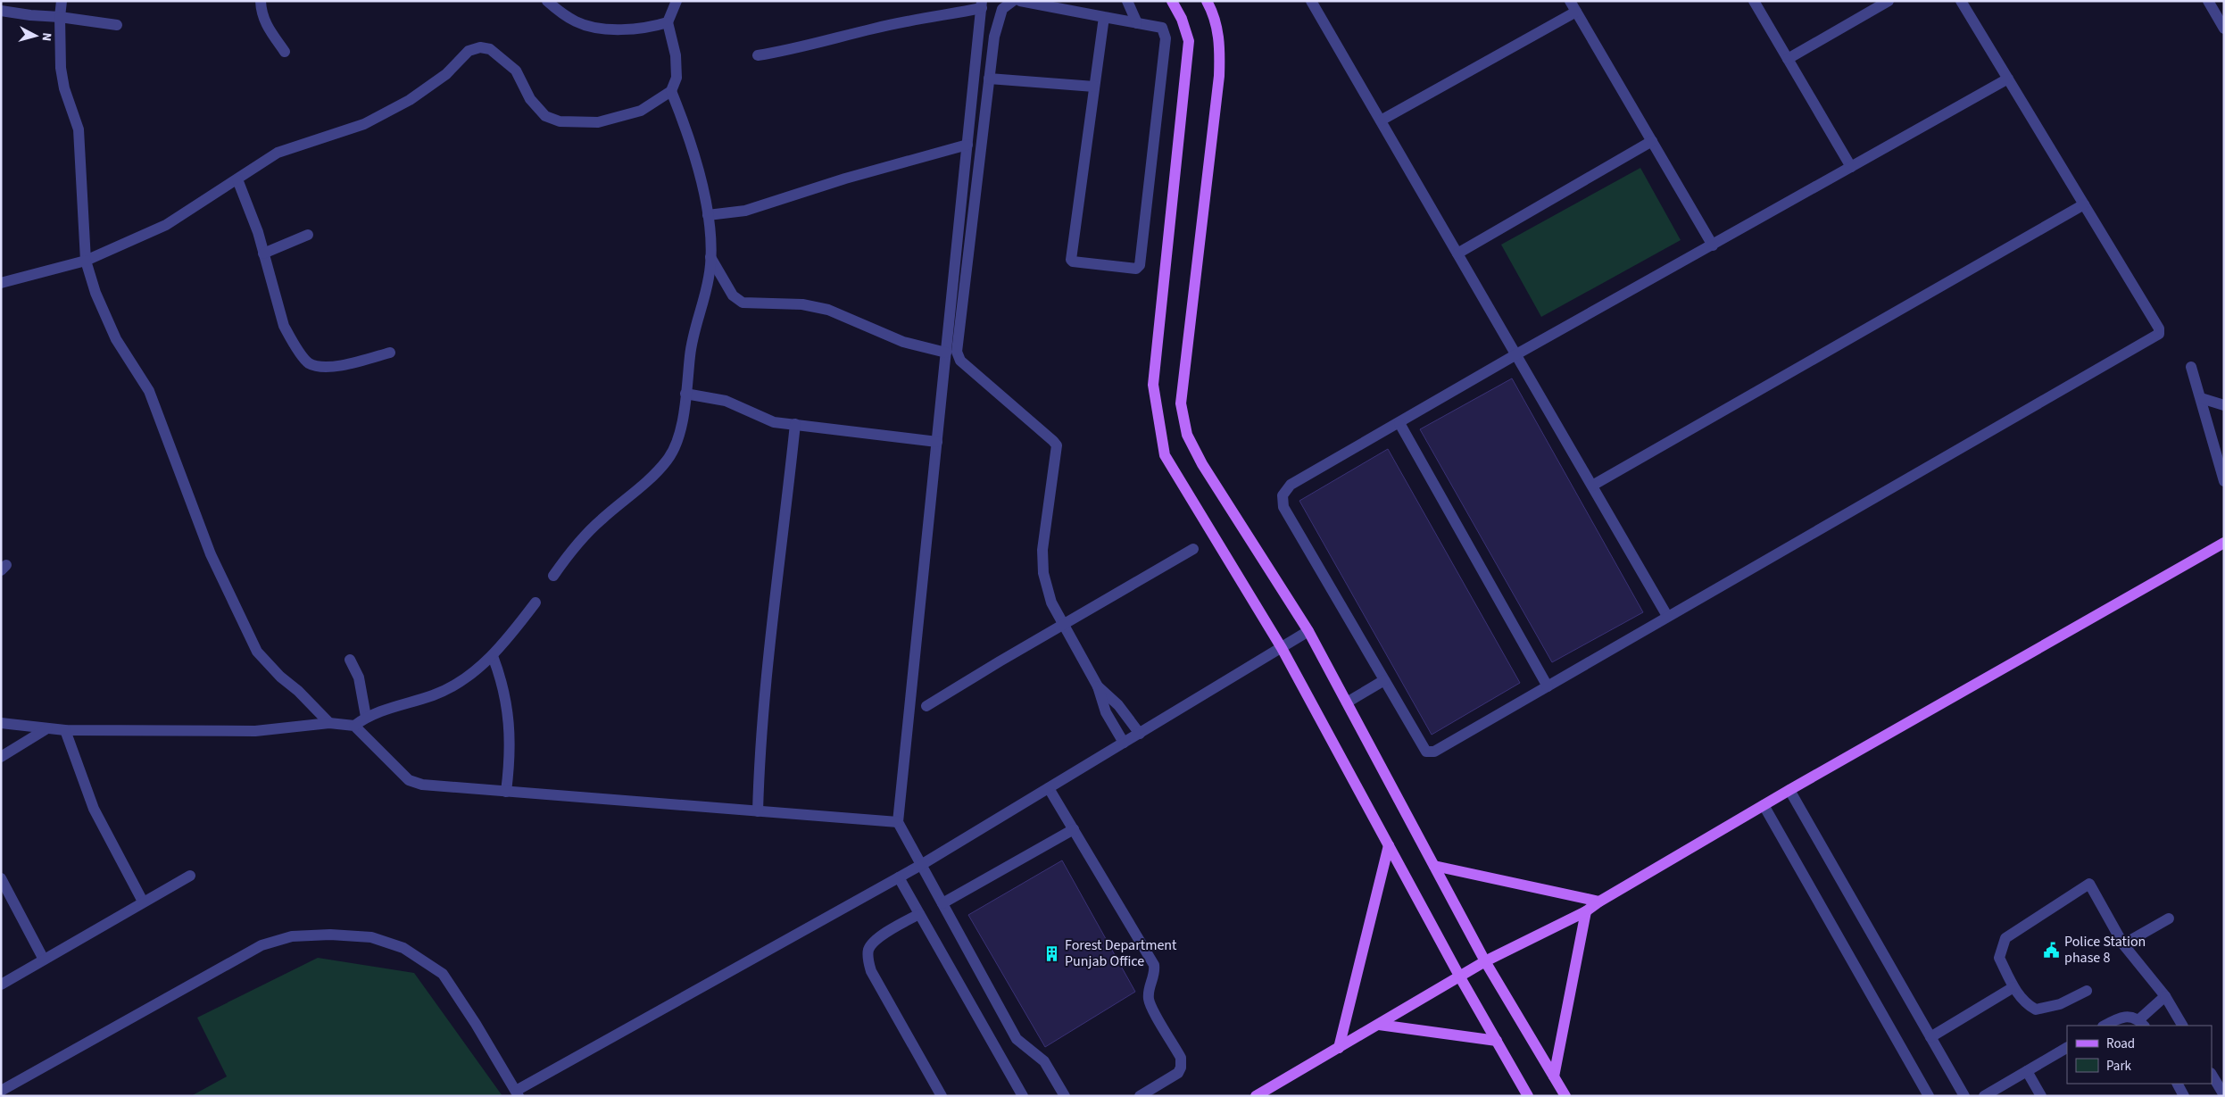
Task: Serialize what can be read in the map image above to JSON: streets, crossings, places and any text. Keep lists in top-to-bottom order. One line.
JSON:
{"places":{"public building":["Police Station phase 8"],"building":["Forest Department Punjab Office"]},"legend":["Road","Park"],"north":"right"}
